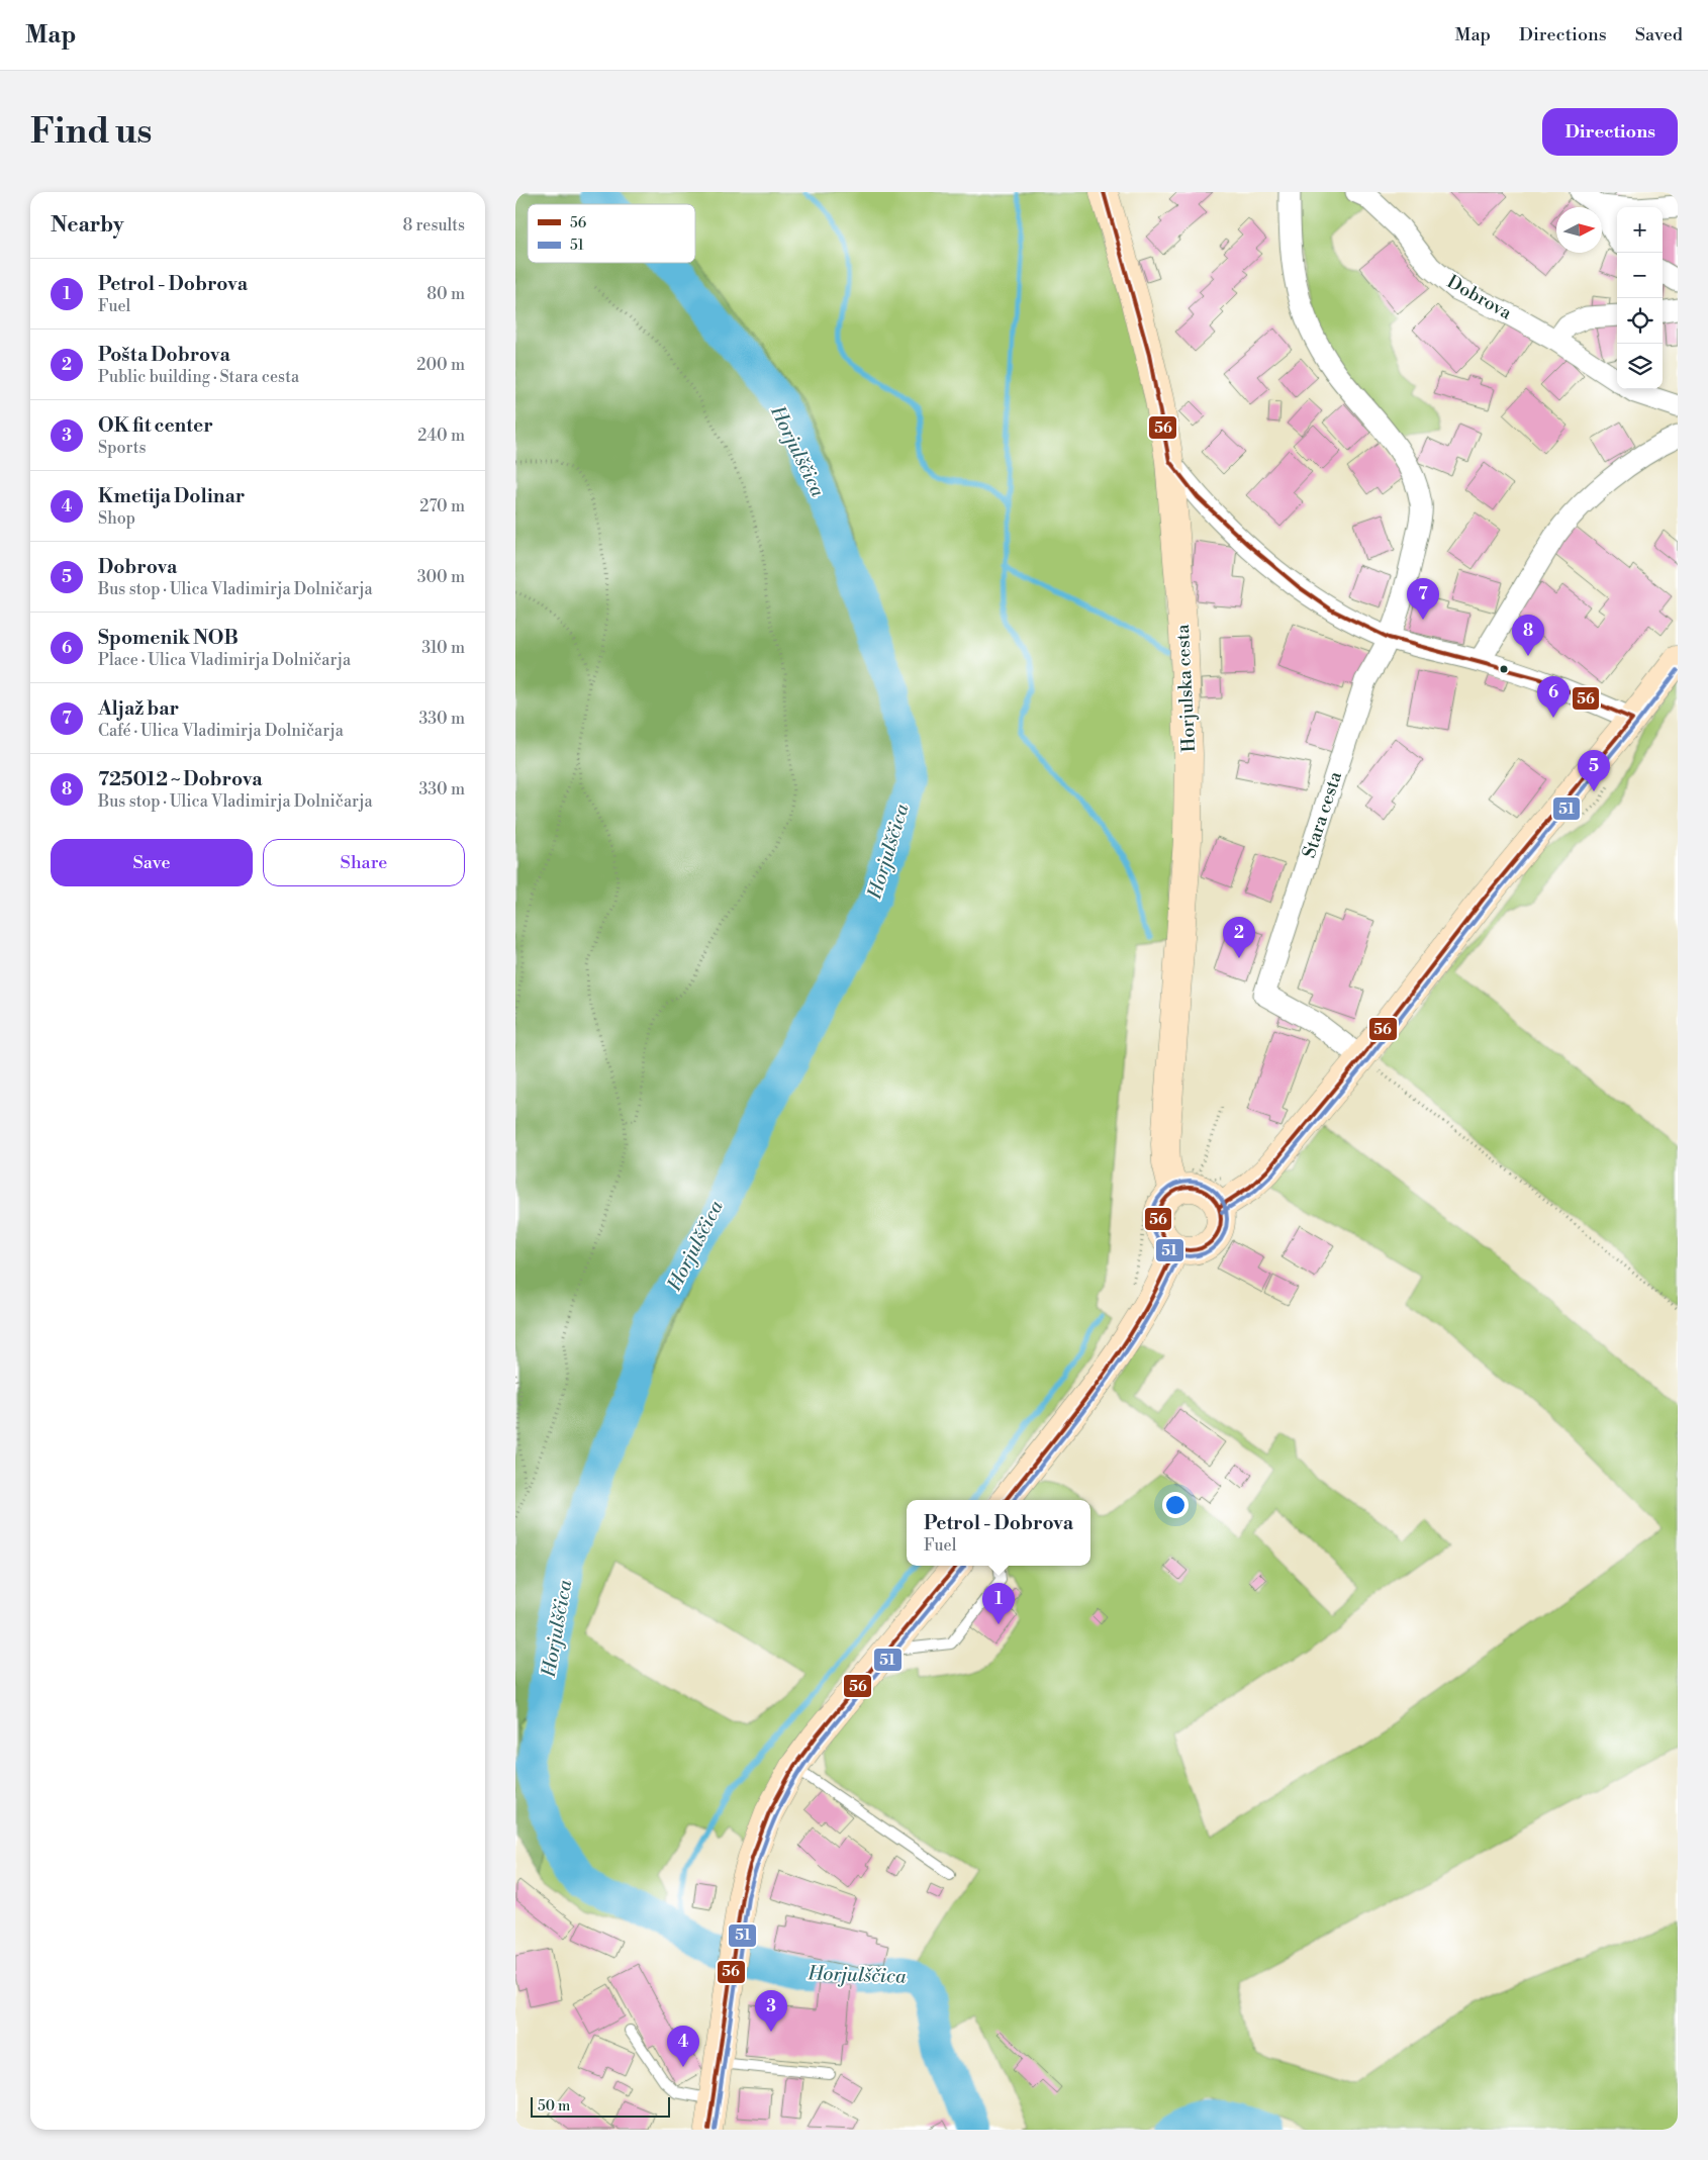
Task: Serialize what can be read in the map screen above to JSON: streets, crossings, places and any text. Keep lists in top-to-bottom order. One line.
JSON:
{"streets":{"street":["Dobrova","Horjulska cesta","Stara cesta"]},"water":["Horjulščica"],"lines":["transit line 56","transit line 51"],"legend":["56","51"],"scale_bar":"50 m","north":"right","page":{"header":"Map","nav":["Map","Directions","Saved"],"buttons":["Directions",["Save","Share"]],"title":"Find us","heading":["Nearby","8 results"],"map_buttons":["+","−"],"list":[{"mark":"1","name":"Petrol - Dobrova","note":"Fuel","value":"80 m"},{"mark":"2","name":"Pošta Dobrova","note":"Public building · Stara cesta","value":"200 m"},{"mark":"3","name":"OK fit center","note":"Sports","value":"240 m"},{"mark":"4","name":"Kmetija Dolinar","note":"Shop","value":"270 m"},{"mark":"5","name":"Dobrova","note":"Bus stop · Ulica Vladimirja Dolničarja","value":"300 m"},{"mark":"6","name":"Spomenik NOB","note":"Place · Ulica Vladimirja Dolničarja","value":"310 m"},{"mark":"7","name":"Aljaž bar","note":"Café · Ulica Vladimirja Dolničarja","value":"330 m"},{"mark":"8","name":"725012 ~ Dobrova","note":"Bus stop · Ulica Vladimirja Dolničarja","value":"330 m"}],"pins":["7","8","6","5","2","1","3","4"],"popup":["Petrol - Dobrova","Fuel"],"scale":"50 m"}}
